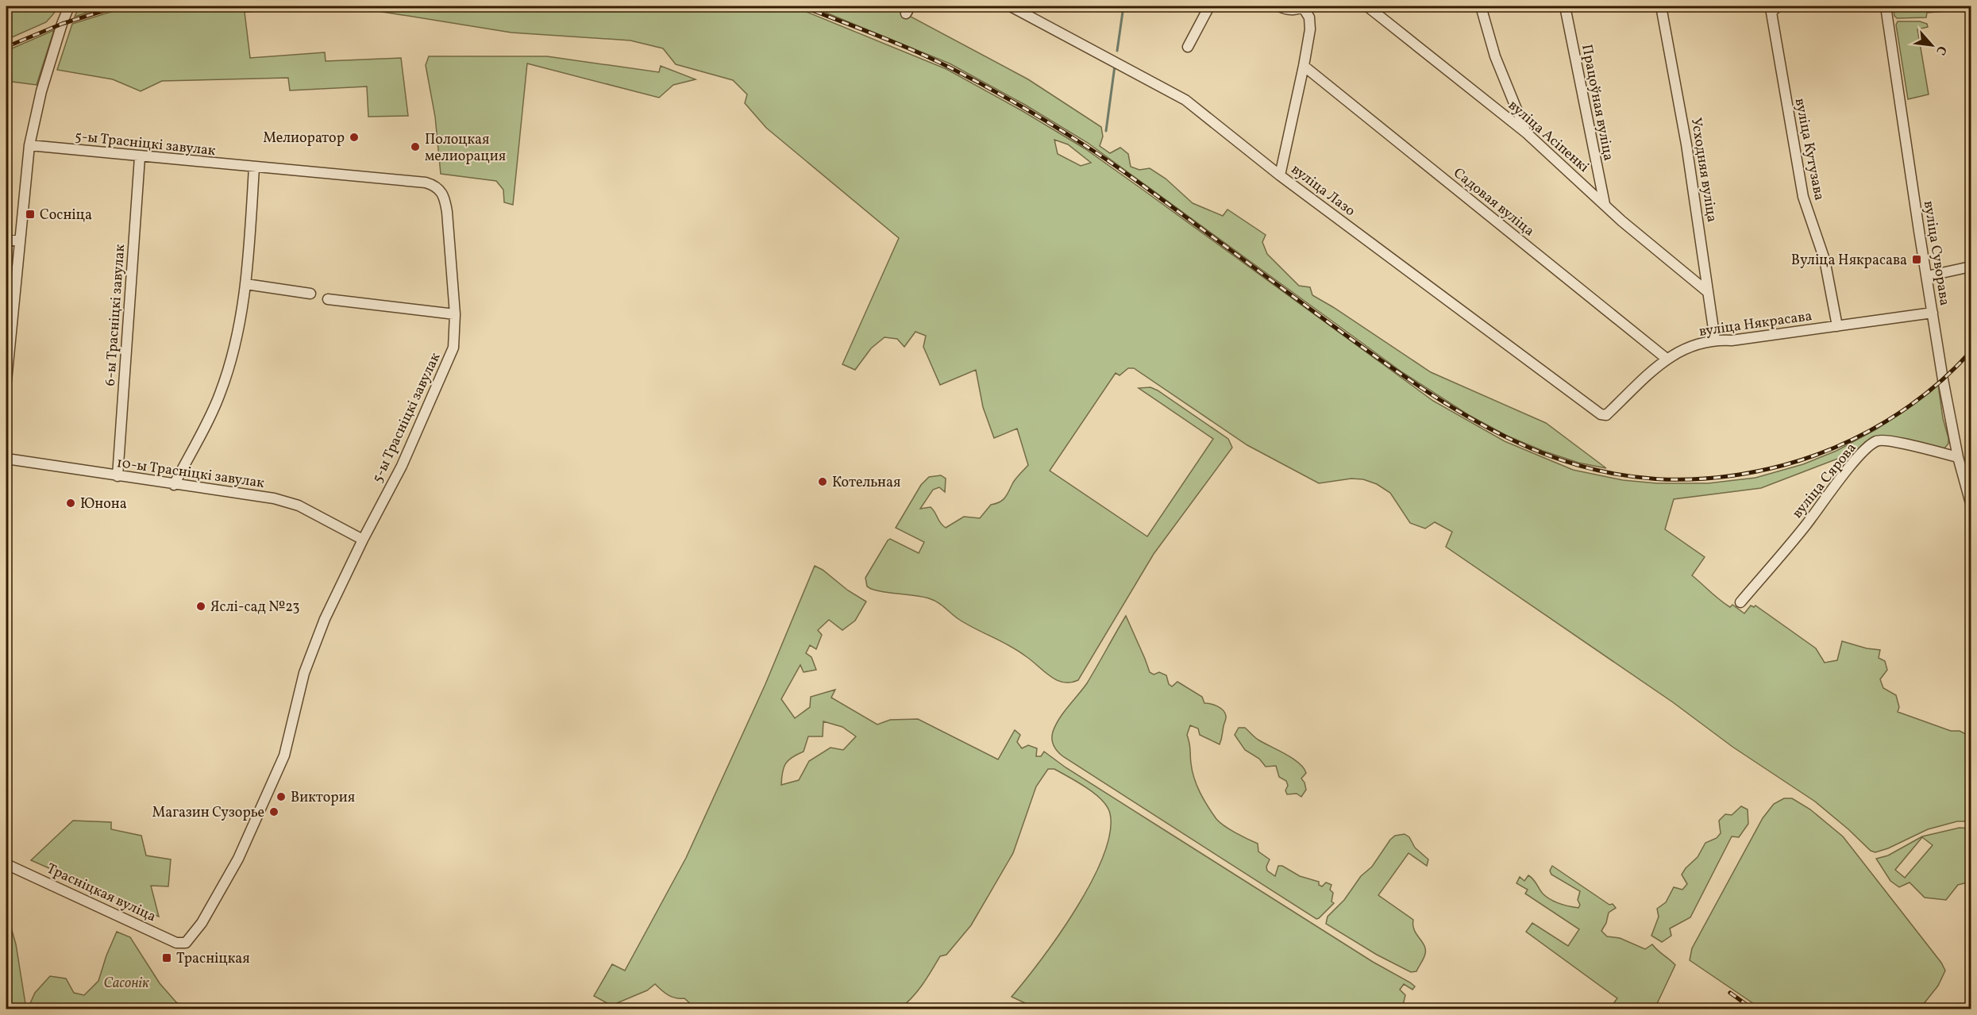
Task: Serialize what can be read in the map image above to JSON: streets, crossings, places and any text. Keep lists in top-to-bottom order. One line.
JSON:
{"streets":{"street":["Працоўная вуліца","вуліца Асіпенкі","5-ы Трасніцкі завулак","вуліца Кутузава","Усходняя вуліца","вуліца Лазо","Садовая вуліца","вуліца Суворава","6-ы Трасніцкі завулак","вуліца Някрасава","10-ы Трасніцкі завулак","вуліца Сярова","Трасніцкая вуліца"]},"crossings":[["Працоўная вуліца","вуліца Асіпенкі"],["вуліца Асіпенкі","Усходняя вуліца"],["5-ы Трасніцкі завулак","6-ы Трасніцкі завулак"],["5-ы Трасніцкі завулак","10-ы Трасніцкі завулак"],["5-ы Трасніцкі завулак","Трасніцкая вуліца"],["вуліца Кутузава","вуліца Някрасава"],["Усходняя вуліца","вуліца Някрасава"],["вуліца Лазо","вуліца Някрасава"],["Садовая вуліца","вуліца Някрасава"],["вуліца Суворава","вуліца Някрасава"],["вуліца Суворава","вуліца Сярова"],["6-ы Трасніцкі завулак","10-ы Трасніцкі завулак"]],"parks":["Сасонік"],"places":{"other":["Мелиоратор","Полоцкая мелиорация","Котельная","Юнона","Яслі-сад №23","Виктория","Магазин Сузорье"],"transit":["Сосніца","Вуліца Някрасава","Трасніцкая"]},"north":"bottom right"}
